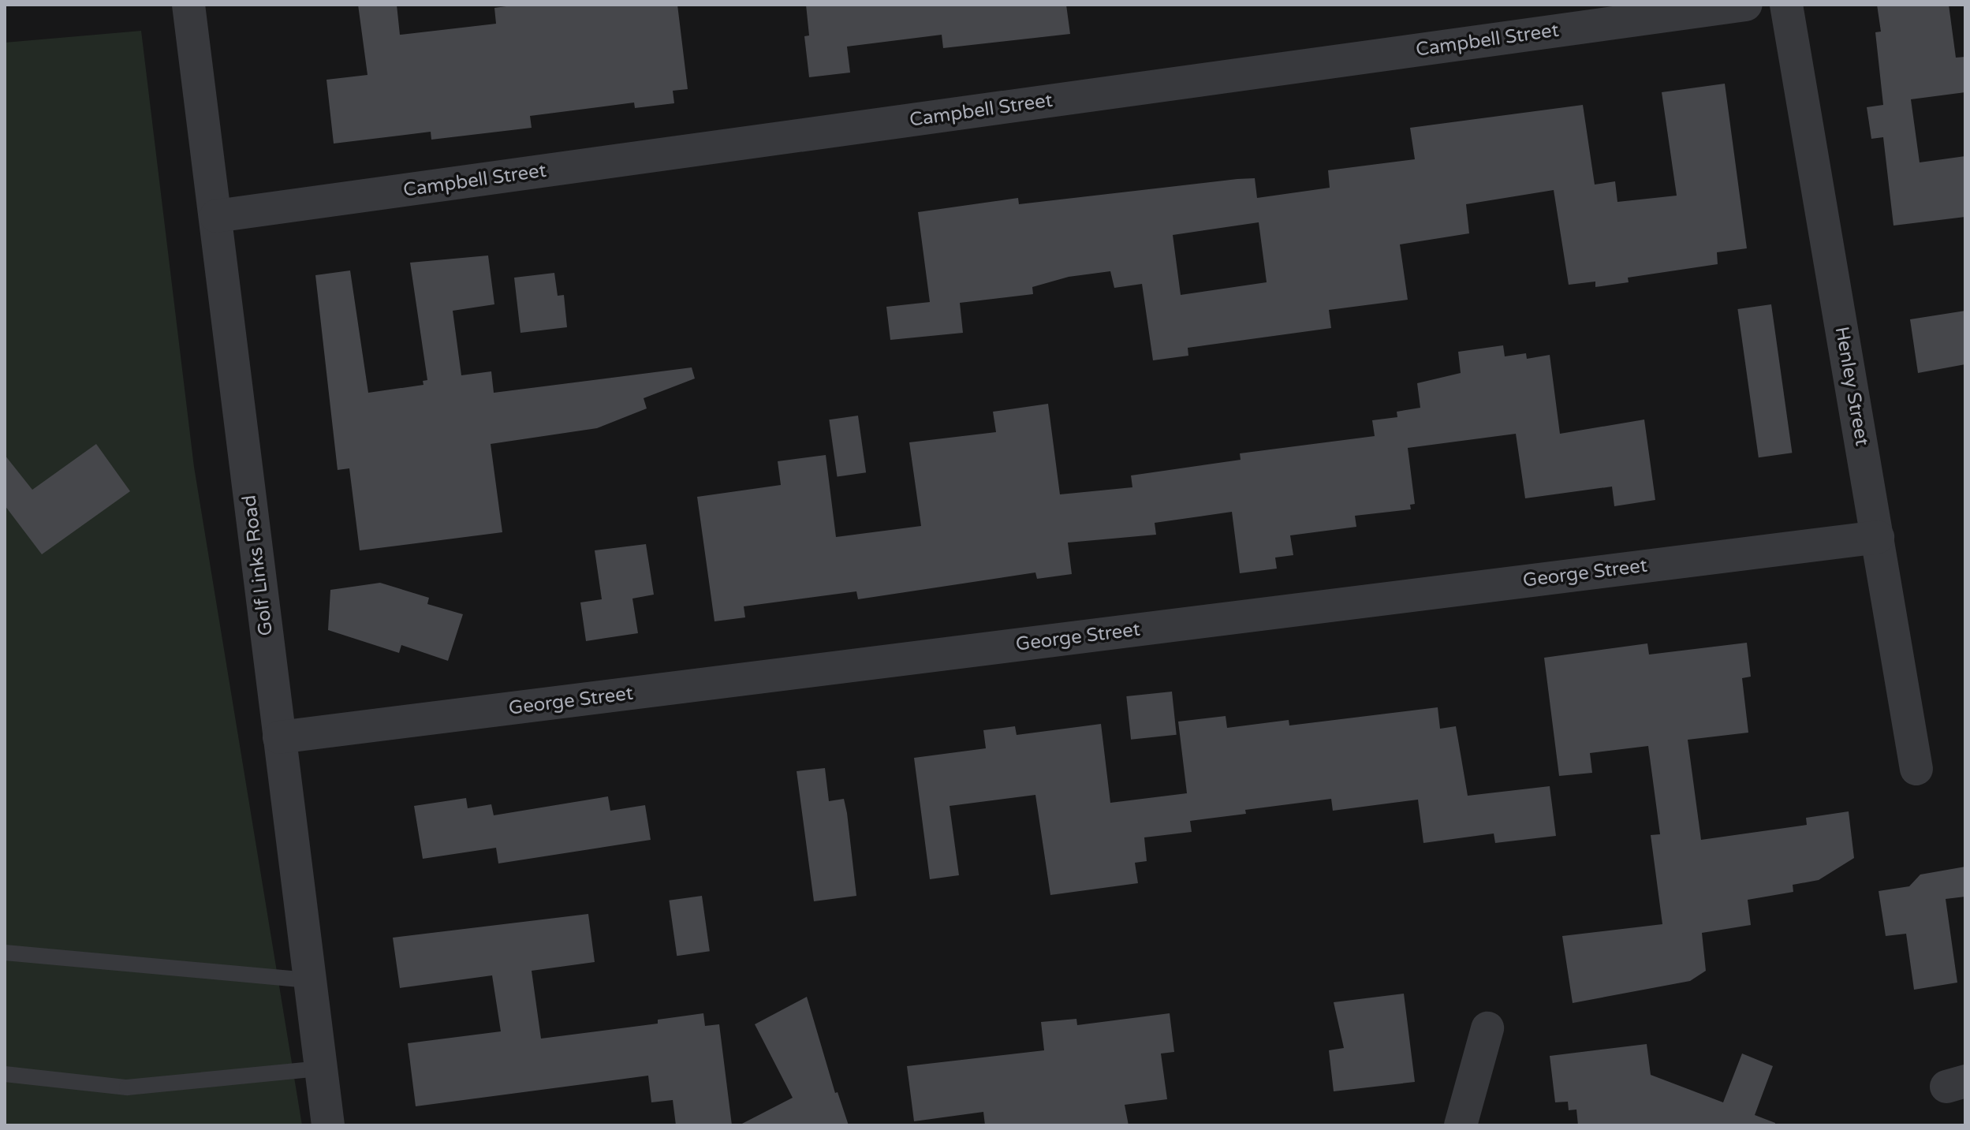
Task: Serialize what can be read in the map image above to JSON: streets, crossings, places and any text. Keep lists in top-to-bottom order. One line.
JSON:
{"streets":{"street":["Campbell Street","Henley Street","Golf Links Road","George Street"]},"crossings":[["Campbell Street","Golf Links Road"],["Henley Street","George Street"],["Golf Links Road","George Street"]]}
